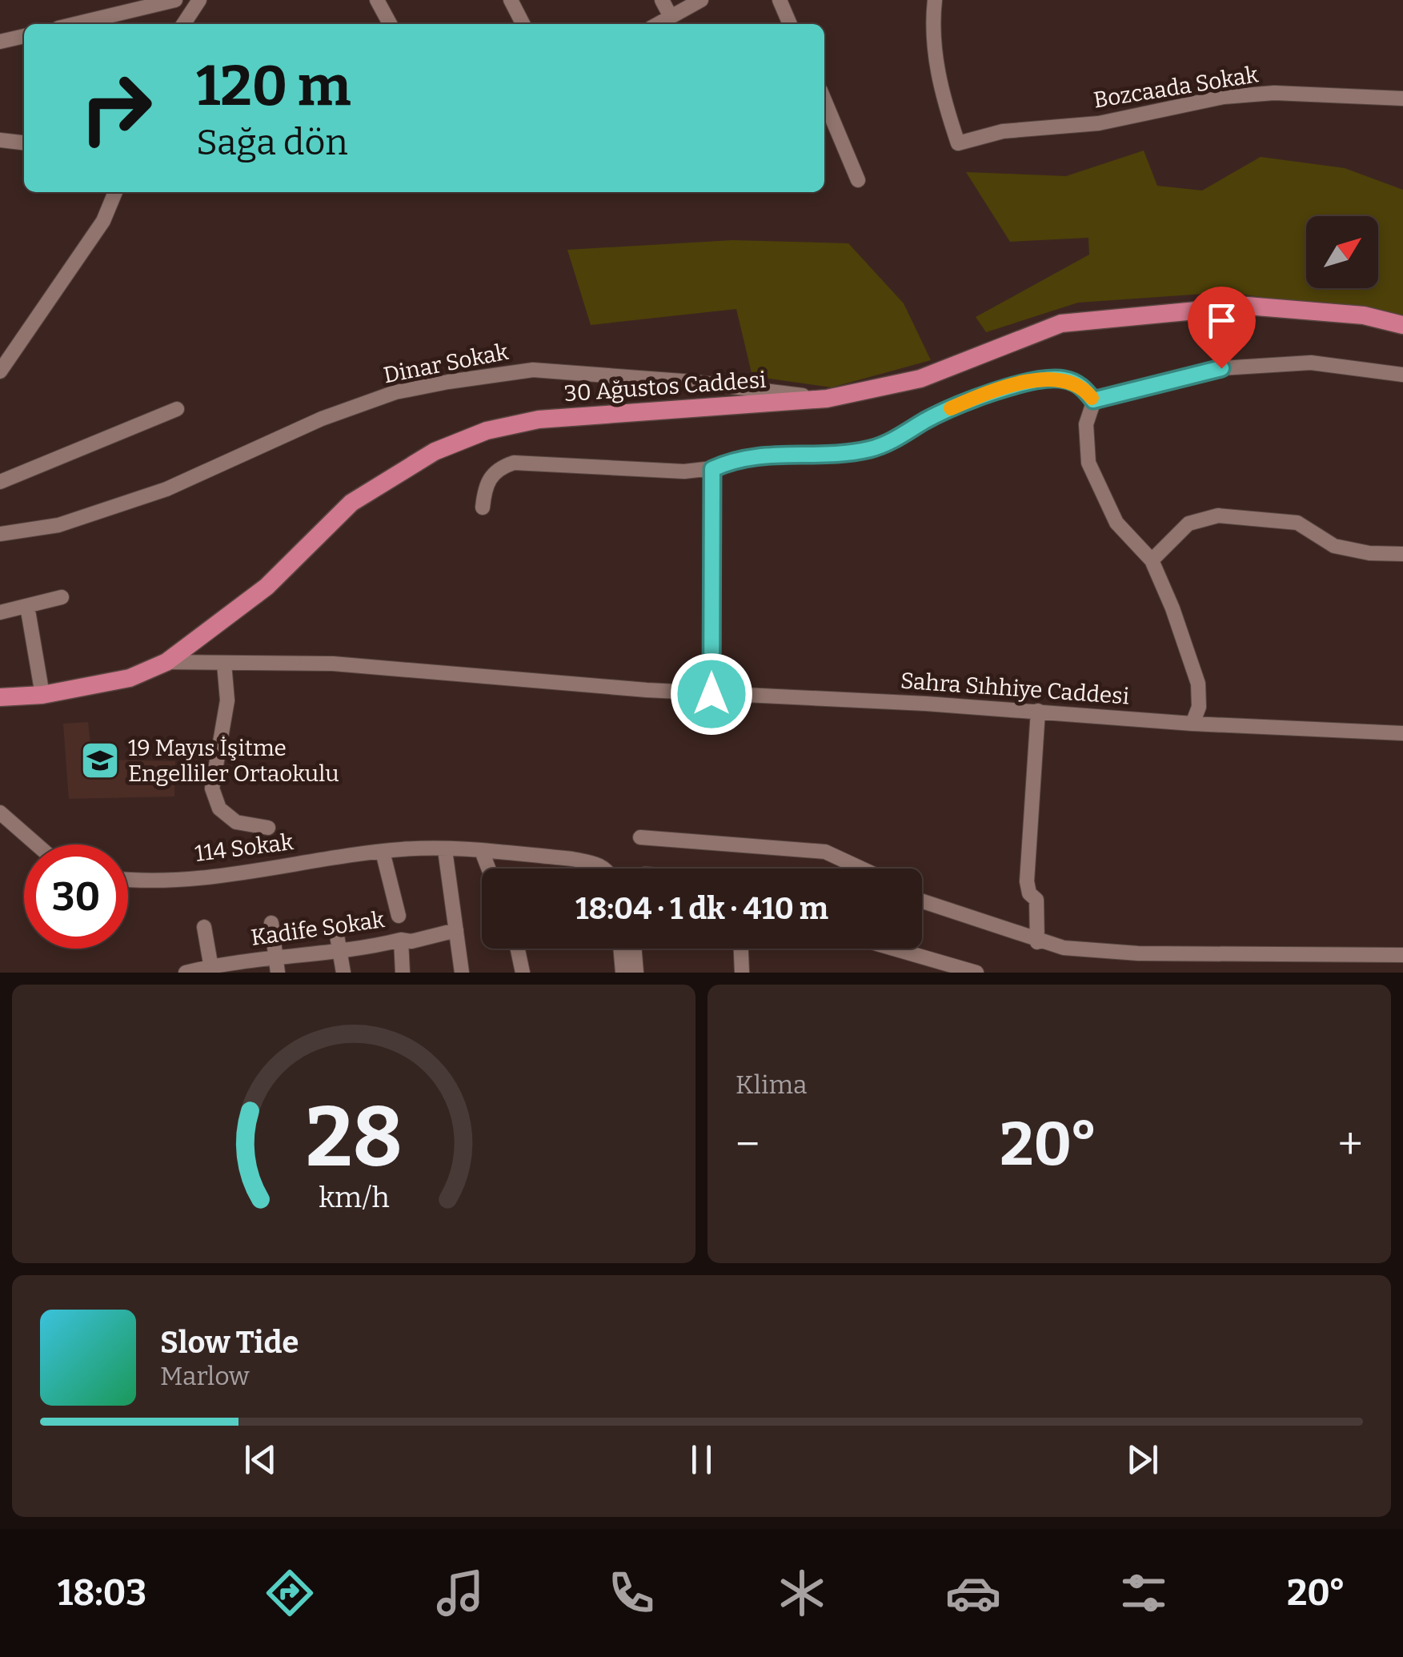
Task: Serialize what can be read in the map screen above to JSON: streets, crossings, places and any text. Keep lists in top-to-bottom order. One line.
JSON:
{"streets":{"main road":["30 Ağustos Caddesi"],"street":["Bozcaada Sokak","Dinar Sokak","Sahra Sıhhiye Caddesi","114 Sokak","Kadife Sokak"]},"crossings":[["Dinar Sokak","30 Ağustos Caddesi"],["30 Ağustos Caddesi","Sahra Sıhhiye Caddesi"]],"places":{"school or university":["19 Mayıs İşitme Engelliler Ortaokulu"]},"north":"top right","page":{"turn":["120 m","Sağa dön"],"limit":"30","trip":"18:04 · 1 dk · 410 m","tile":"Klima","heat":["−","20°","+"],"song":["Slow Tide","Marlow"],"tabs":["18:03","20°"],"gauge":["28","km/h"]}}
